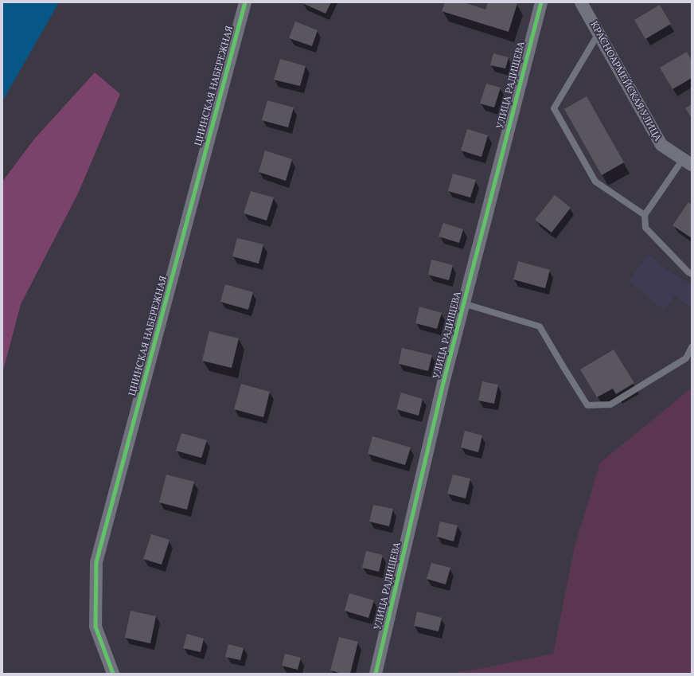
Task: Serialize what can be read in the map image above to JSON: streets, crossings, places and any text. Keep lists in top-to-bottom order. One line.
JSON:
{"streets":{"street":["КРАСНОАРМЕЙСКАЯ УЛИЦА","УЛИЦА РАДИЩЕВА","ЦНИНСКАЯ НАБЕРЕЖНАЯ"]}}
